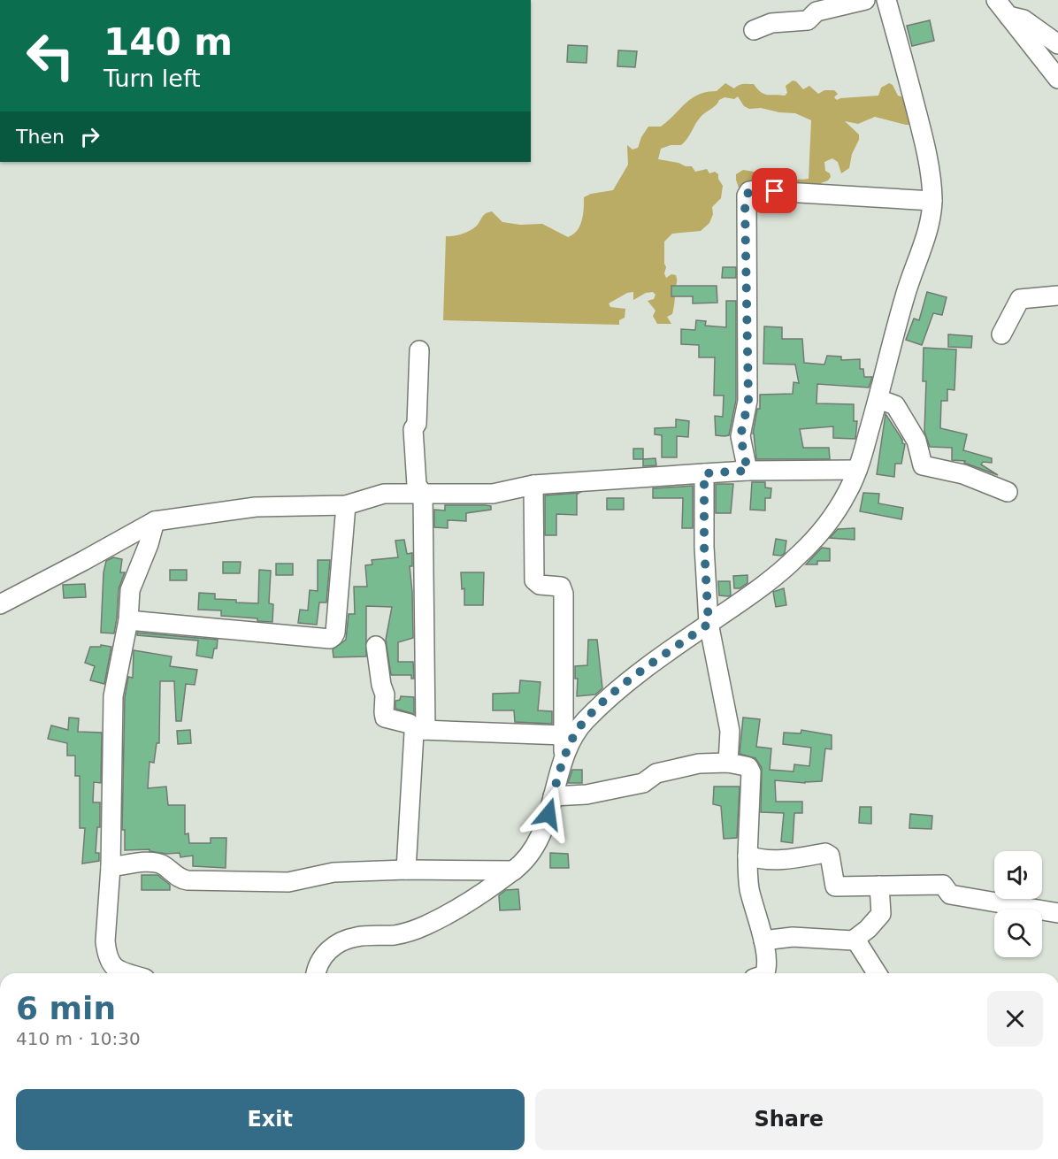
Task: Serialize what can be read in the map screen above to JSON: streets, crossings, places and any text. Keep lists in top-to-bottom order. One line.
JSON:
{"page":{"turn":["140 m","Turn left"],"then":"Then","heading":["6 min","410 m · 10:30"],"buttons":["Exit","Share"]}}
